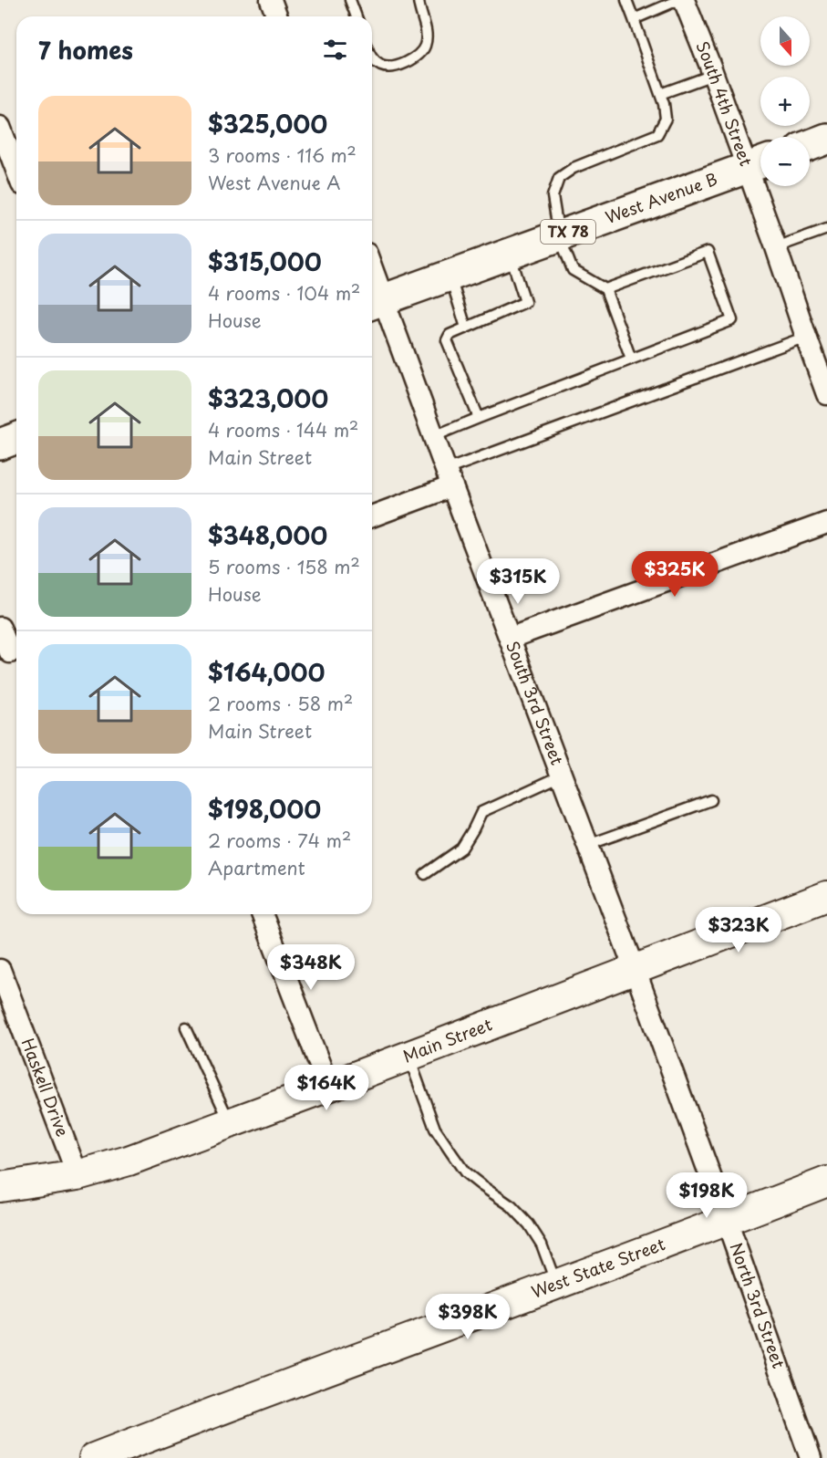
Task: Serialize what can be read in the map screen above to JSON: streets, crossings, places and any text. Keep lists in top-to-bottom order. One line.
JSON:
{"streets":{"main road":["West Avenue B","TX 78","Main Street","West State Street"],"street":["South 4th Street","South 3rd Street","Haskell Drive","North 3rd Street"]},"crossings":[["South 4th Street","West Avenue B"],["West Avenue B","South 3rd Street"],["South 3rd Street","Main Street"],["South 3rd Street","North 3rd Street"],["Main Street","Haskell Drive"],["Main Street","North 3rd Street"],["West State Street","North 3rd Street"]],"north":"bottom","page":{"map_buttons":["+","−"],"heading":"7 homes","list":[{"name":"$325,000","note":"3 rooms · 116 m² · West Avenue A"},{"name":"$315,000","note":"4 rooms · 104 m² · House"},{"name":"$323,000","note":"4 rooms · 144 m² · Main Street"},{"name":"$348,000","note":"5 rooms · 158 m² · House"},{"name":"$164,000","note":"2 rooms · 58 m² · Main Street"},{"name":"$198,000","note":"2 rooms · 74 m² · Apartment"}],"price":["$325K","$315K","$323K","$348K","$164K","$198K","$398K"]}}
